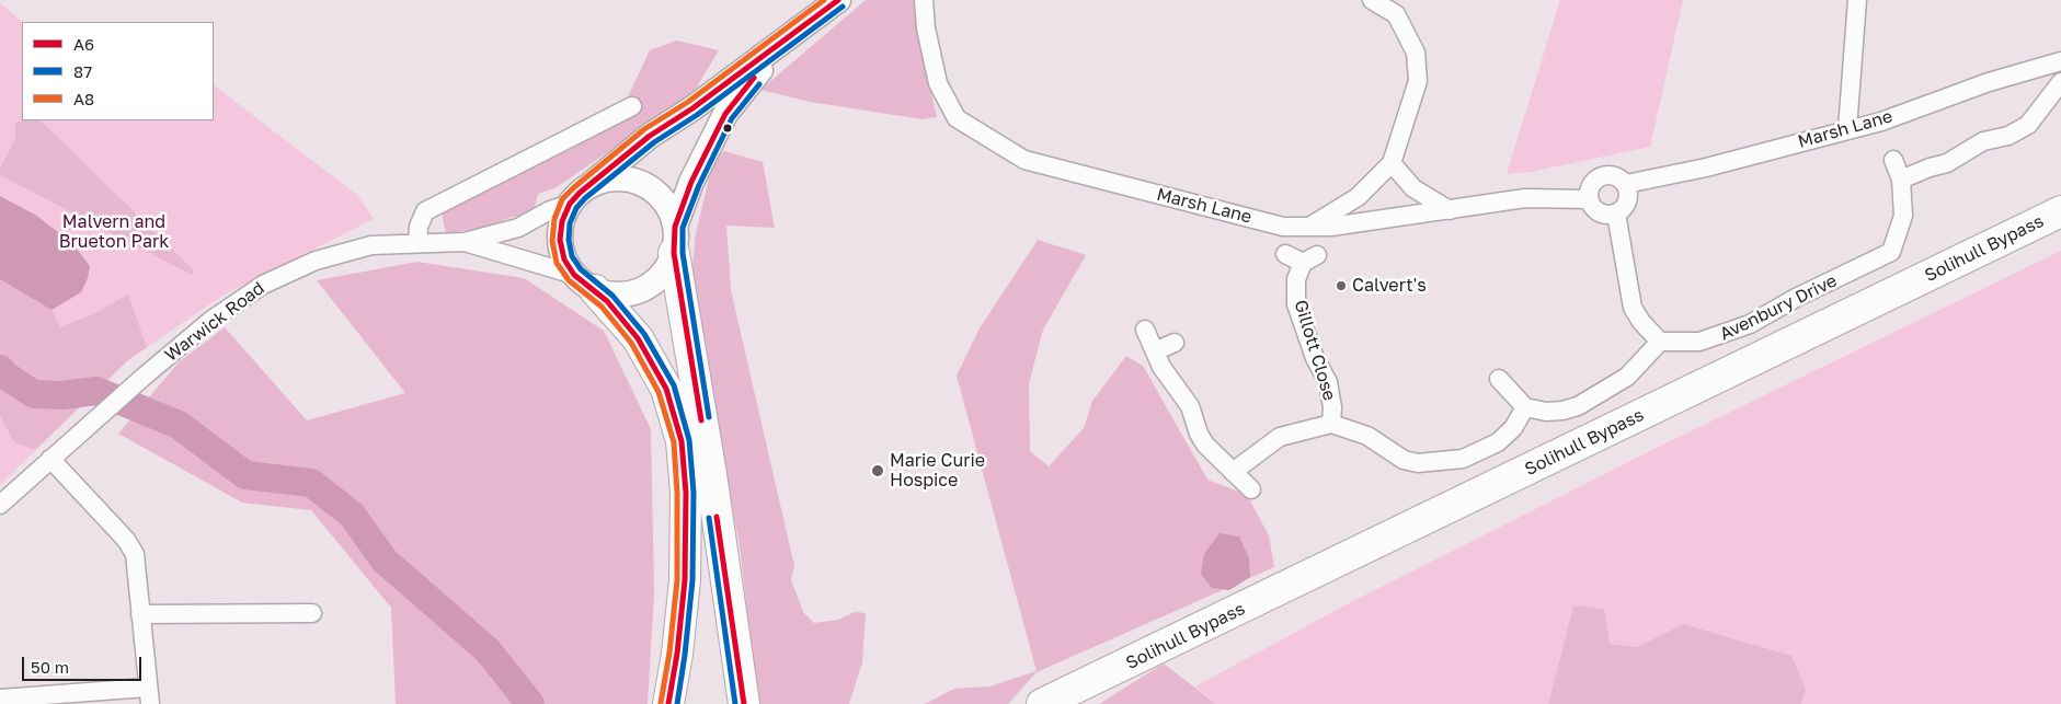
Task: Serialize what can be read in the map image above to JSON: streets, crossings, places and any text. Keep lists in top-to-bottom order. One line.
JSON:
{"streets":{"highway":["Solihull Bypass"],"street":["Marsh Lane","Avenbury Drive","Warwick Road","Gillott Close"]},"parks":["Malvern and Brueton Park"],"places":["Calvert's","Marie Curie Hospice"],"lines":["transit line A6","transit line A8","transit line 87"],"legend":["A6","87","A8"],"scale_bar":"50 m"}
